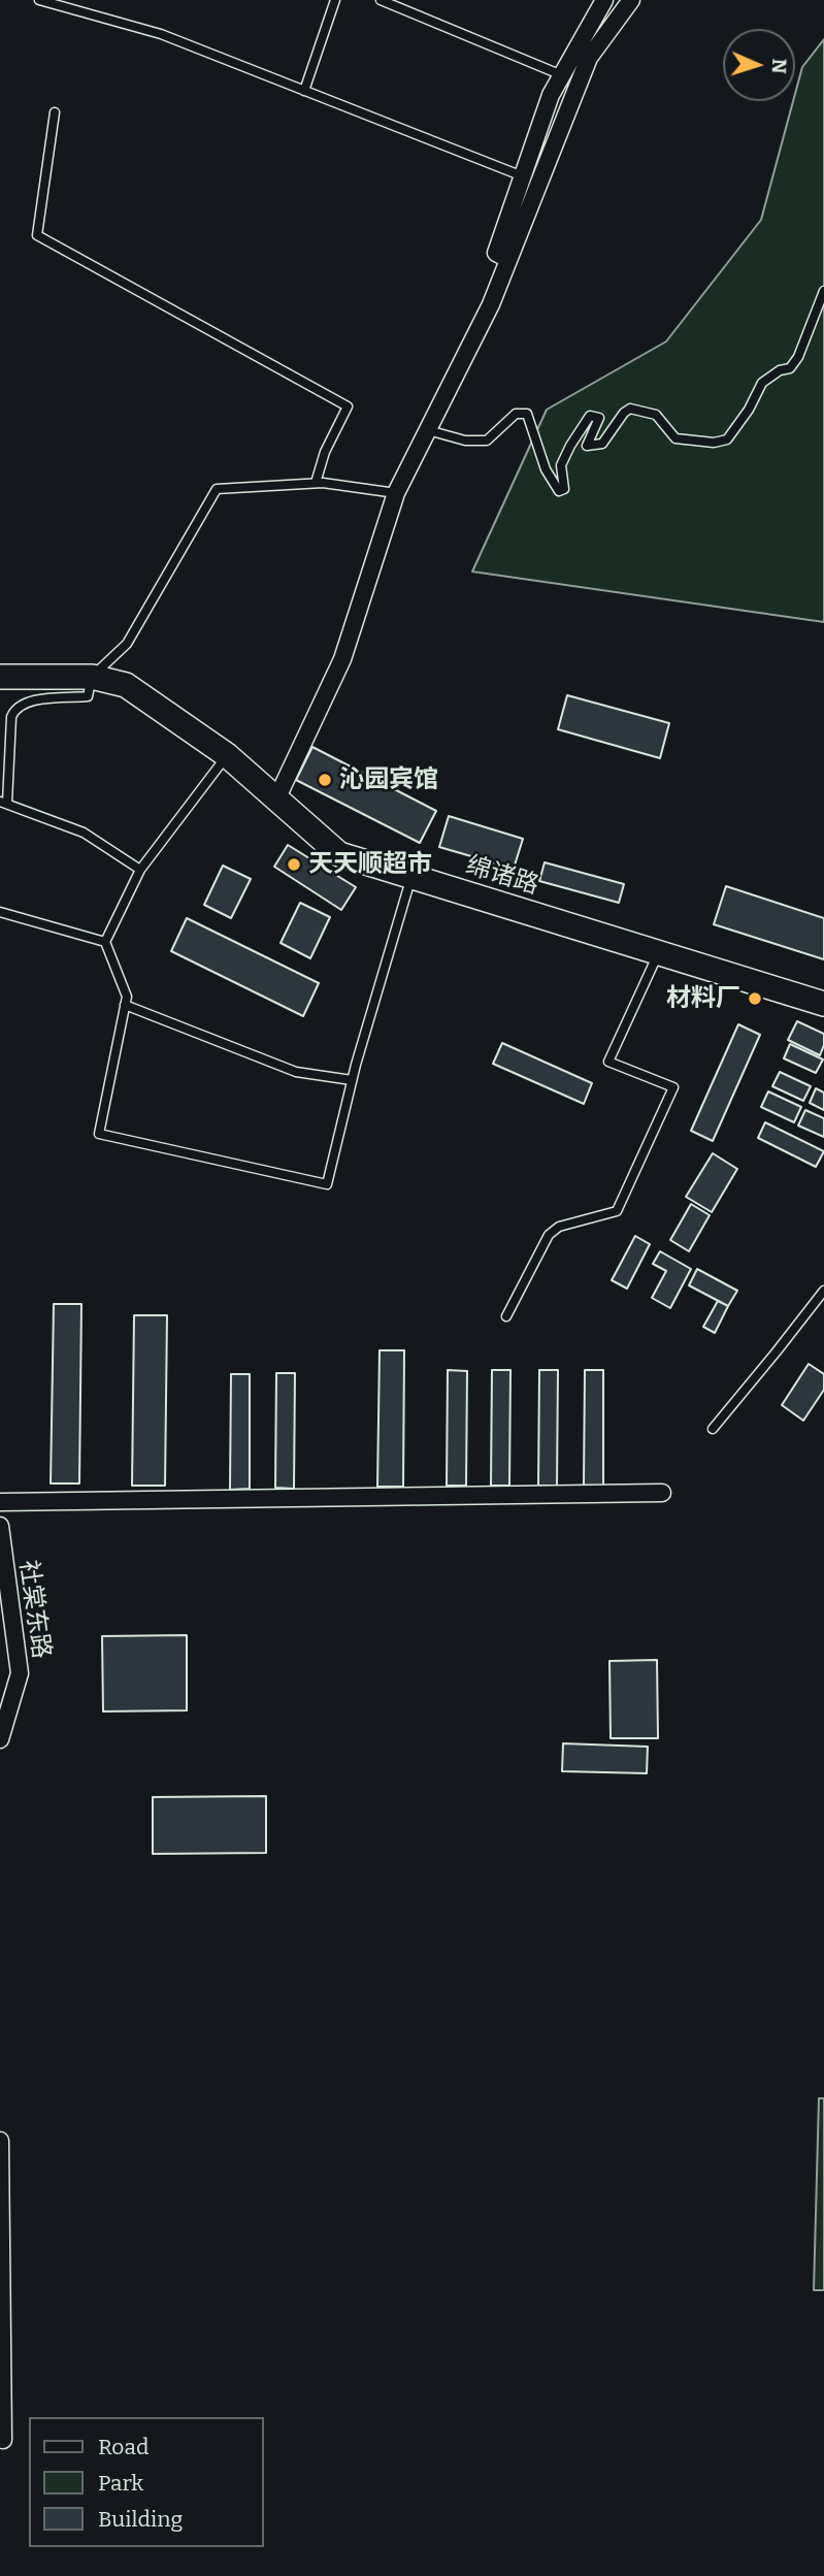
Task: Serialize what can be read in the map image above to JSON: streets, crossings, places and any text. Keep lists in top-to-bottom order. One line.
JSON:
{"streets":{"street":["绵诸路","社棠东路"]},"places":["沁园宾馆","天天顺超市","材料厂"],"legend":["Road","Park","Building"],"north":"right"}
